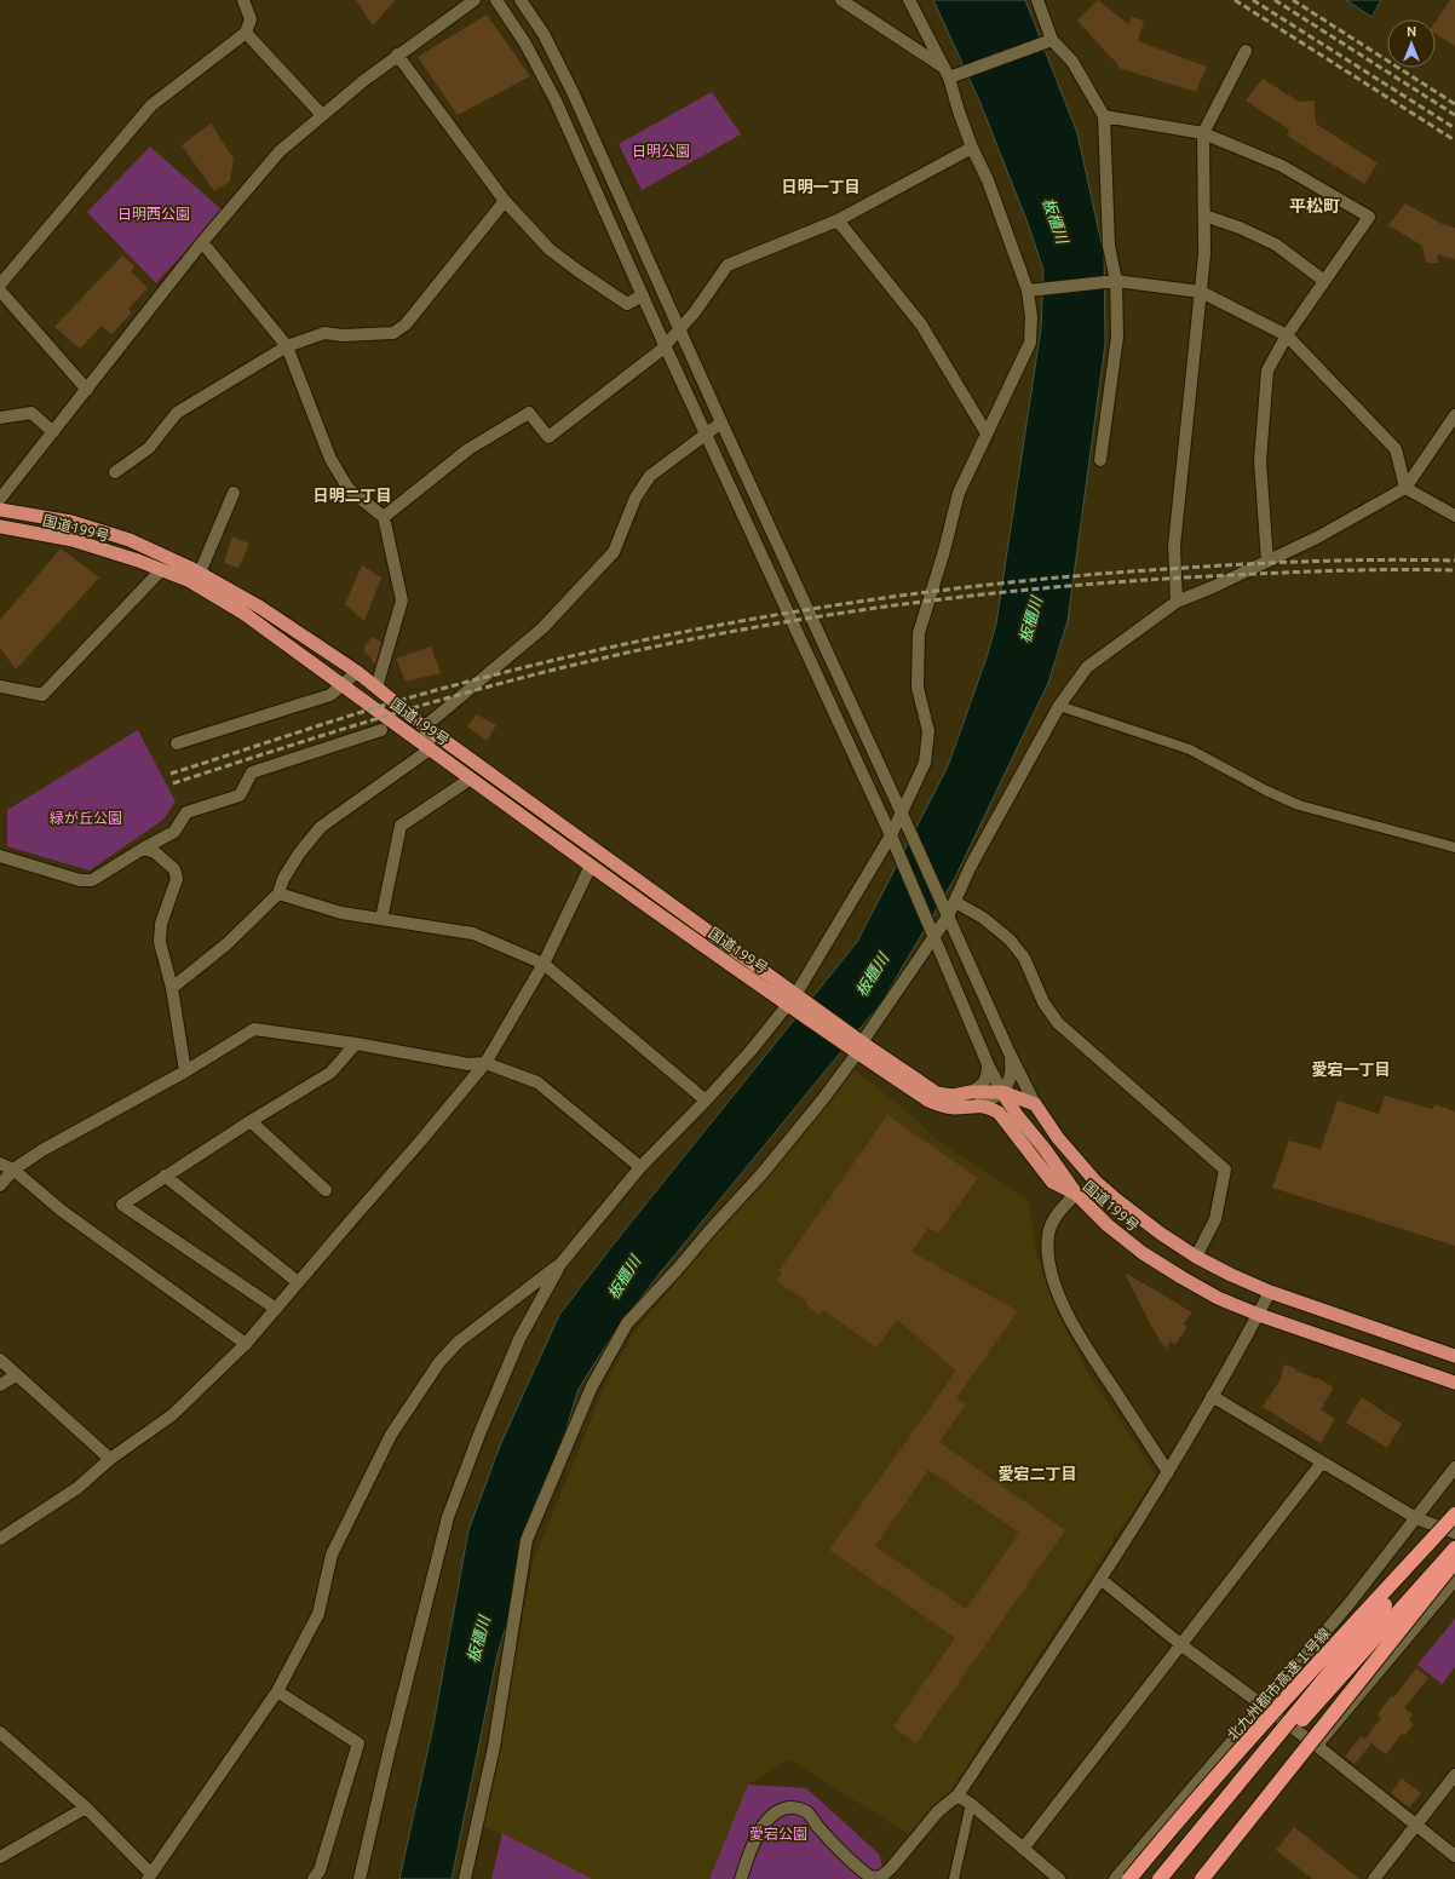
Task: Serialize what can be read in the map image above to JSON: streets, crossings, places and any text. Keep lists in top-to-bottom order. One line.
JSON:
{"streets":{"highway":["国道199号","北九州都市高速１号線"]},"districts":["日明一丁目","平松町","日明二丁目","愛宕一丁目","愛宕二丁目"],"water":["板櫃川"],"parks":["日明公園","日明西公園","緑が丘公園","愛宕公園"],"north":"top"}
